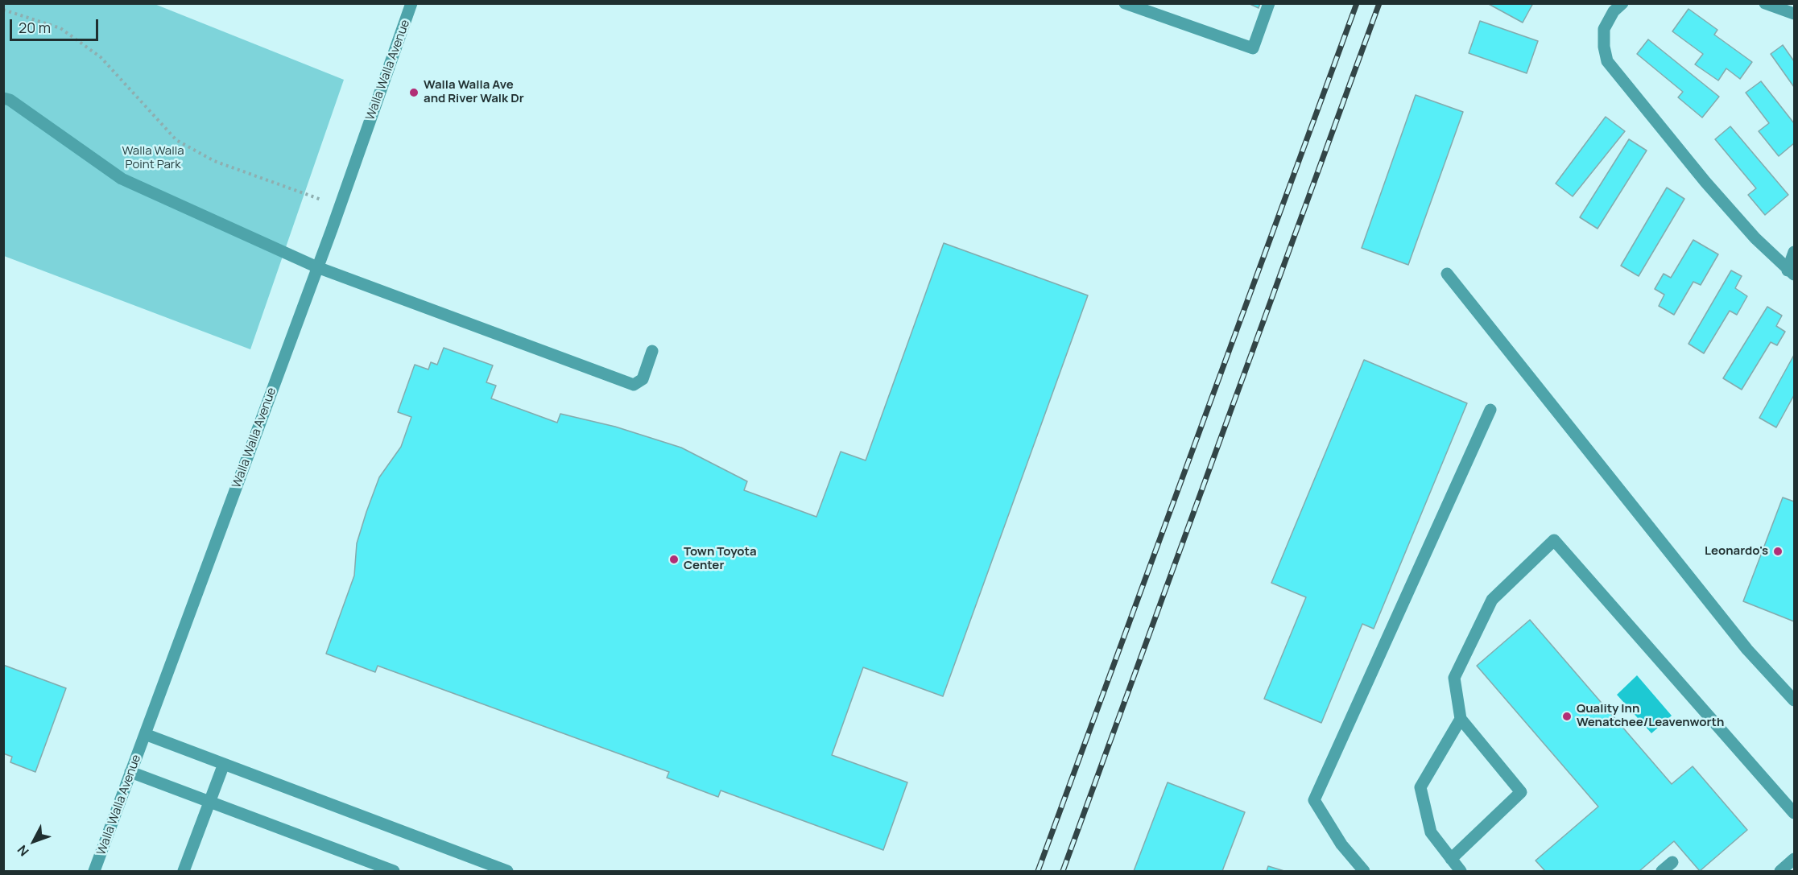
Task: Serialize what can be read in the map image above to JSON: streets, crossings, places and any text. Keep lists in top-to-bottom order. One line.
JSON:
{"streets":{"street":["Walla Walla Avenue"]},"parks":["Walla Walla Point Park"],"places":["Walla Walla Ave and River Walk Dr","Leonardo's","Town Toyota Center","Quality Inn Wenatchee/Leavenworth"],"scale_bar":"20 m","north":"bottom left"}
